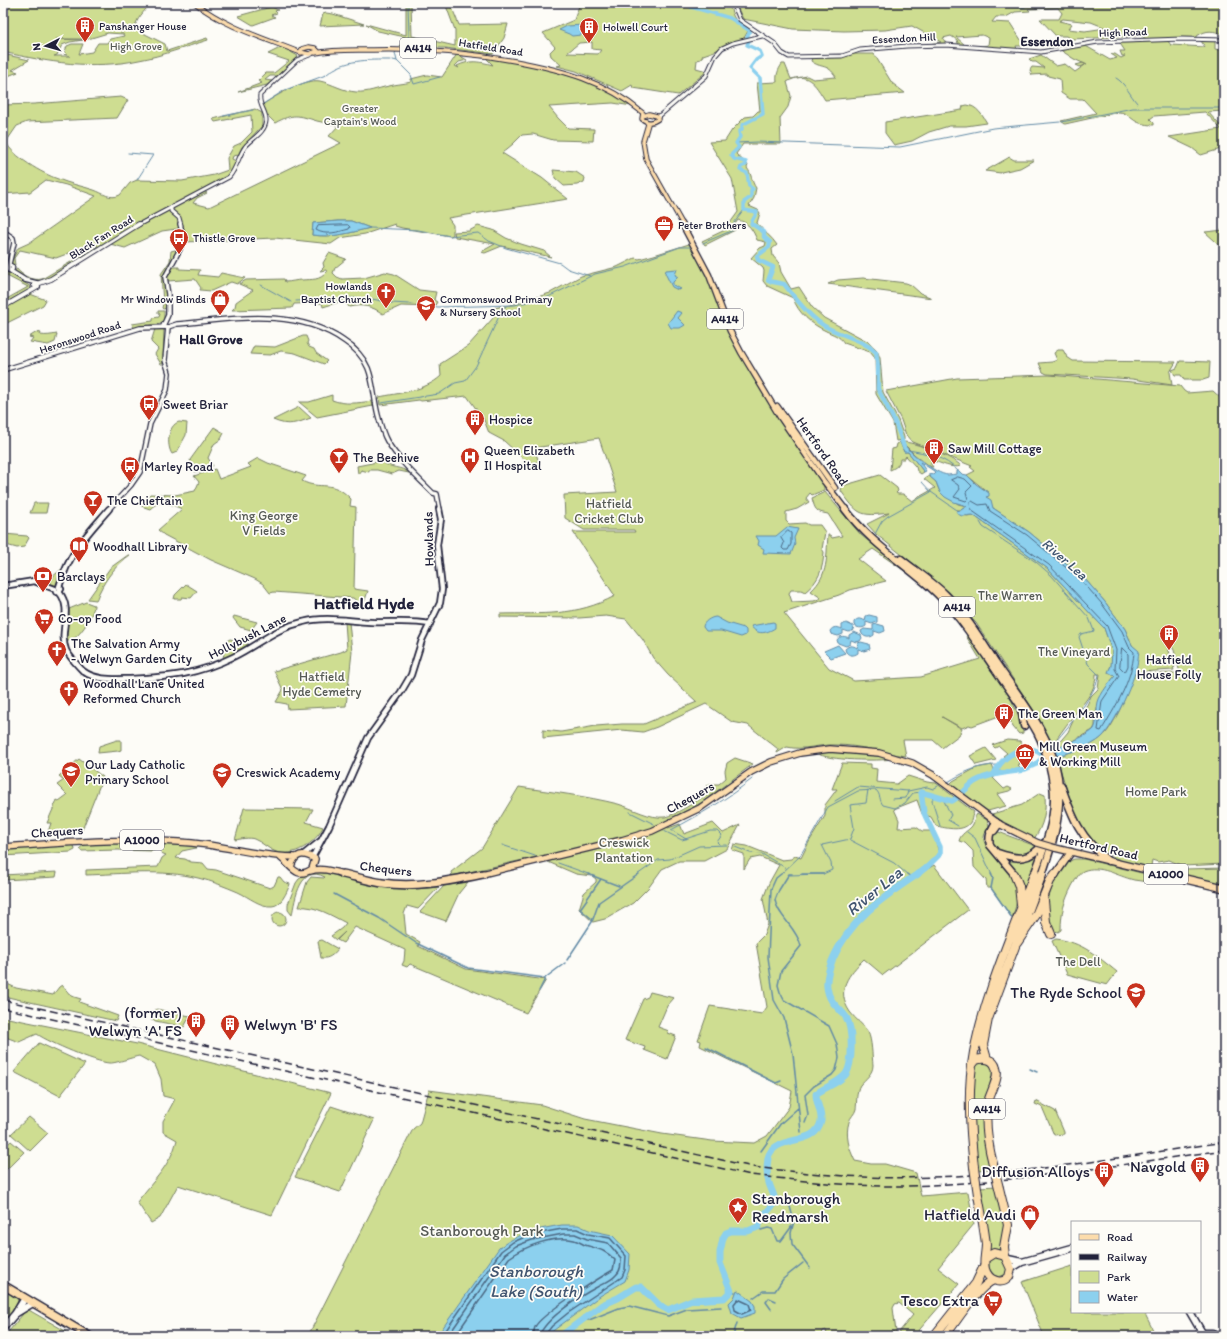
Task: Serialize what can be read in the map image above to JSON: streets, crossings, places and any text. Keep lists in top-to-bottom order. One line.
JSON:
{"streets":{"highway":["Hatfield Road","A414","Hertford Road"],"main road":["High Road","Essendon Hill","Black Fan Road","Chequers","A1000"],"street":["Heronswood Road","Howlands","Hollybush Lane"]},"crossings":[["High Road","Essendon Hill"],["Hatfield Road","Hertford Road"],["A414","Hertford Road"],["A414","Chequers"],["Heronswood Road","Howlands"],["Hertford Road","Chequers"],["Howlands","Hollybush Lane"],["Howlands","Chequers"]],"districts":["Essendon","Hall Grove","Hatfield Hyde"],"water":["River Lea","Stanborough Lake (South)"],"parks":["High Grove","Greater Captain's Wood","Hatfield Cricket Club","King George V Fields","The Warren","The Vineyard","Hatfield Hyde Cemetry","Home Park","Creswick Plantation","The Dell","Stanborough Park"],"places":{"building":["Panshanger House","Holwell Court","Hospice","Saw Mill Cottage","Hatfield House Folly","The Green Man","(former) Welwyn 'A' FS","Welwyn 'B' FS","Navgold","Diffusion Alloys"],"office":["Peter Brothers"],"bus stop":["Thistle Grove","Sweet Briar","Marley Road"],"church":["Howlands Baptist Church","The Salvation Army - Welwyn Garden City","Woodhall Lane United Reformed Church"],"shop":["Mr Window Blinds","Hatfield Audi"],"school or university":["Commonswood Primary & Nursery School","Our Lady Catholic Primary School","Creswick Academy","The Ryde School"],"bar":["The Beehive","The Chieftain"],"hospital":["Queen Elizabeth II Hospital"],"library":["Woodhall Library"],"bank":["Barclays"],"supermarket":["Co-op Food","Tesco Extra"],"museum":["Mill Green Museum & Working Mill"],"place":["Stanborough Reedmarsh"]},"legend":["Road","Railway","Park","Water"],"north":"left"}
